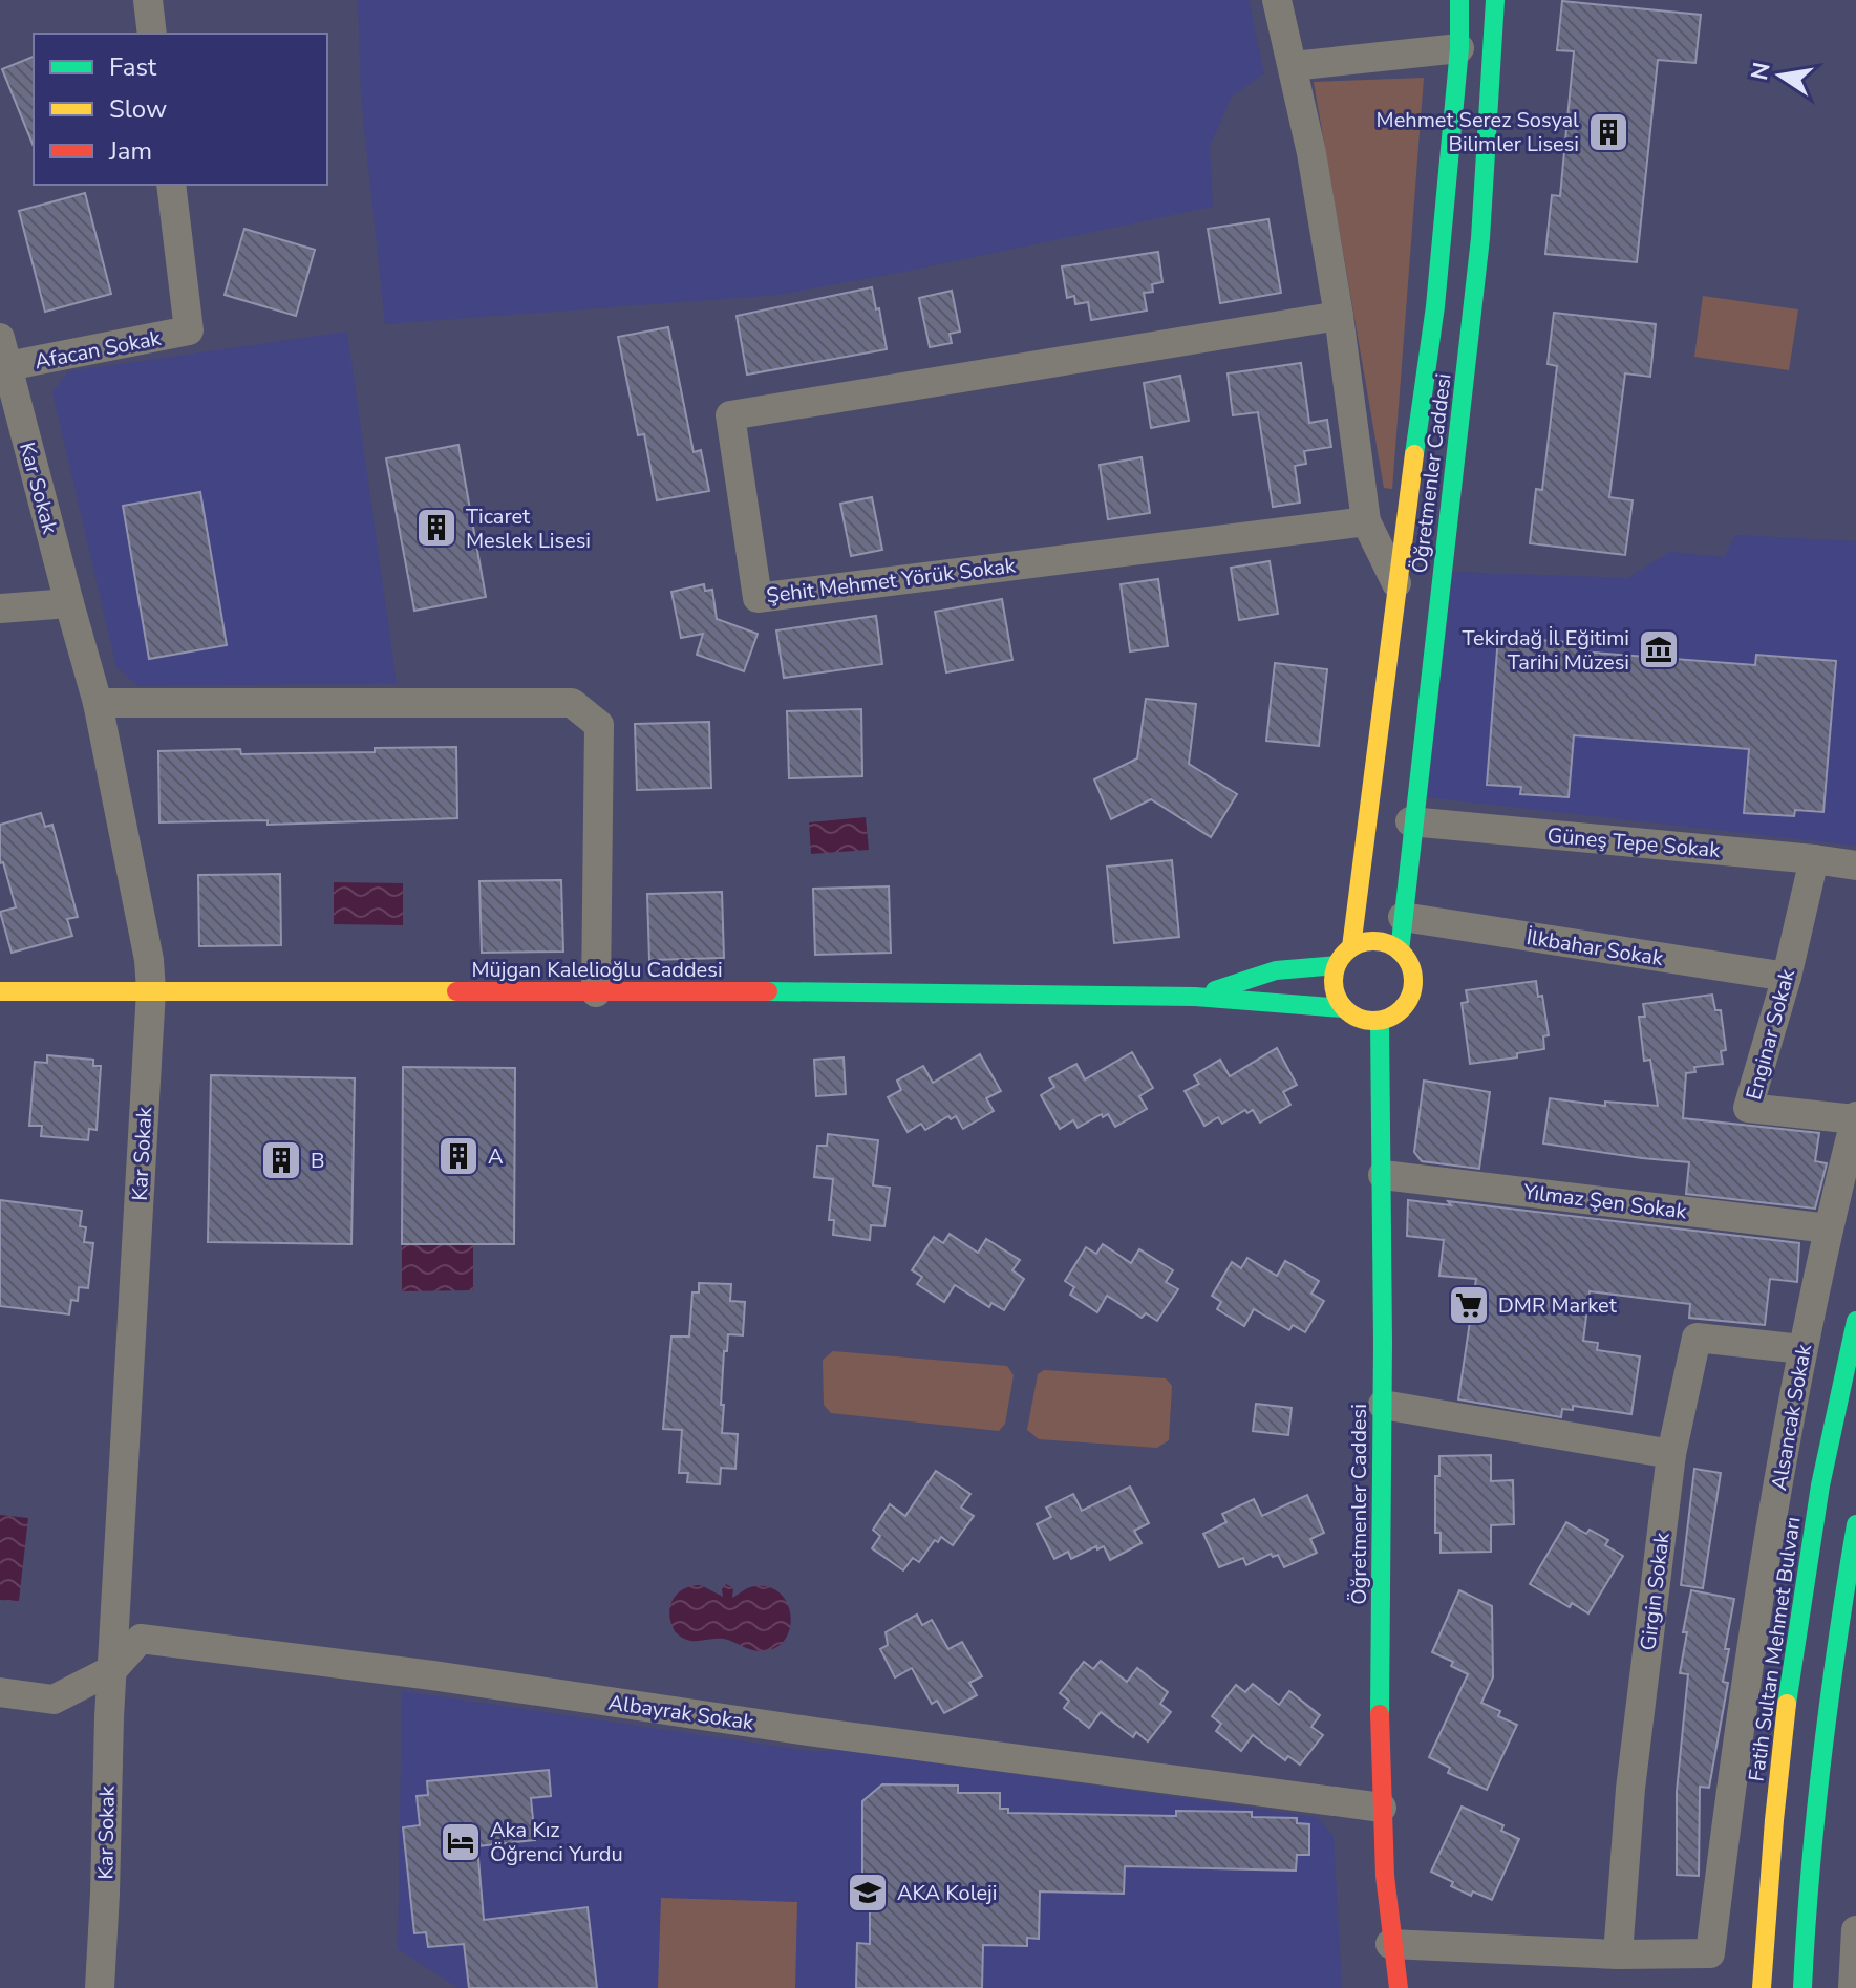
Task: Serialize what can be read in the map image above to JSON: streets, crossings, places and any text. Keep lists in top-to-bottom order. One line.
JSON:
{"streets":{"main road":["Öğretmenler Caddesi","Müjgan Kalelioğlu Caddesi","Fatih Sultan Mehmet Bulvarı"],"street":["Afacan Sokak","Kar Sokak","Şehit Mehmet Yörük Sokak","Güneş Tepe Sokak","İlkbahar Sokak","Enginar Sokak","Yılmaz Şen Sokak","Alsancak Sokak","Girgin Sokak","Albayrak Sokak"]},"crossings":[["Afacan Sokak","Kar Sokak"],["Öğretmenler Caddesi","Güneş Tepe Sokak"],["Öğretmenler Caddesi","İlkbahar Sokak"],["Öğretmenler Caddesi","Müjgan Kalelioğlu Caddesi"],["Öğretmenler Caddesi","Yılmaz Şen Sokak"],["Öğretmenler Caddesi","Alsancak Sokak"],["Öğretmenler Caddesi","Albayrak Sokak"],["Kar Sokak","Müjgan Kalelioğlu Caddesi"],["Kar Sokak","Albayrak Sokak"],["Güneş Tepe Sokak","Enginar Sokak"],["İlkbahar Sokak","Enginar Sokak"],["Enginar Sokak","Alsancak Sokak"],["Yılmaz Şen Sokak","Alsancak Sokak"],["Alsancak Sokak","Girgin Sokak"]],"places":{"building":["Mehmet Serez Sosyal Bilimler Lisesi","Ticaret Meslek Lisesi","A","B"],"museum":["Tekirdağ İl Eğitimi Tarihi Müzesi"],"supermarket":["DMR Market"],"hotel":["Aka Kız Öğrenci Yurdu"],"school or university":["AKA Koleji"]},"legend":["Fast","Slow","Jam"],"north":"left"}
